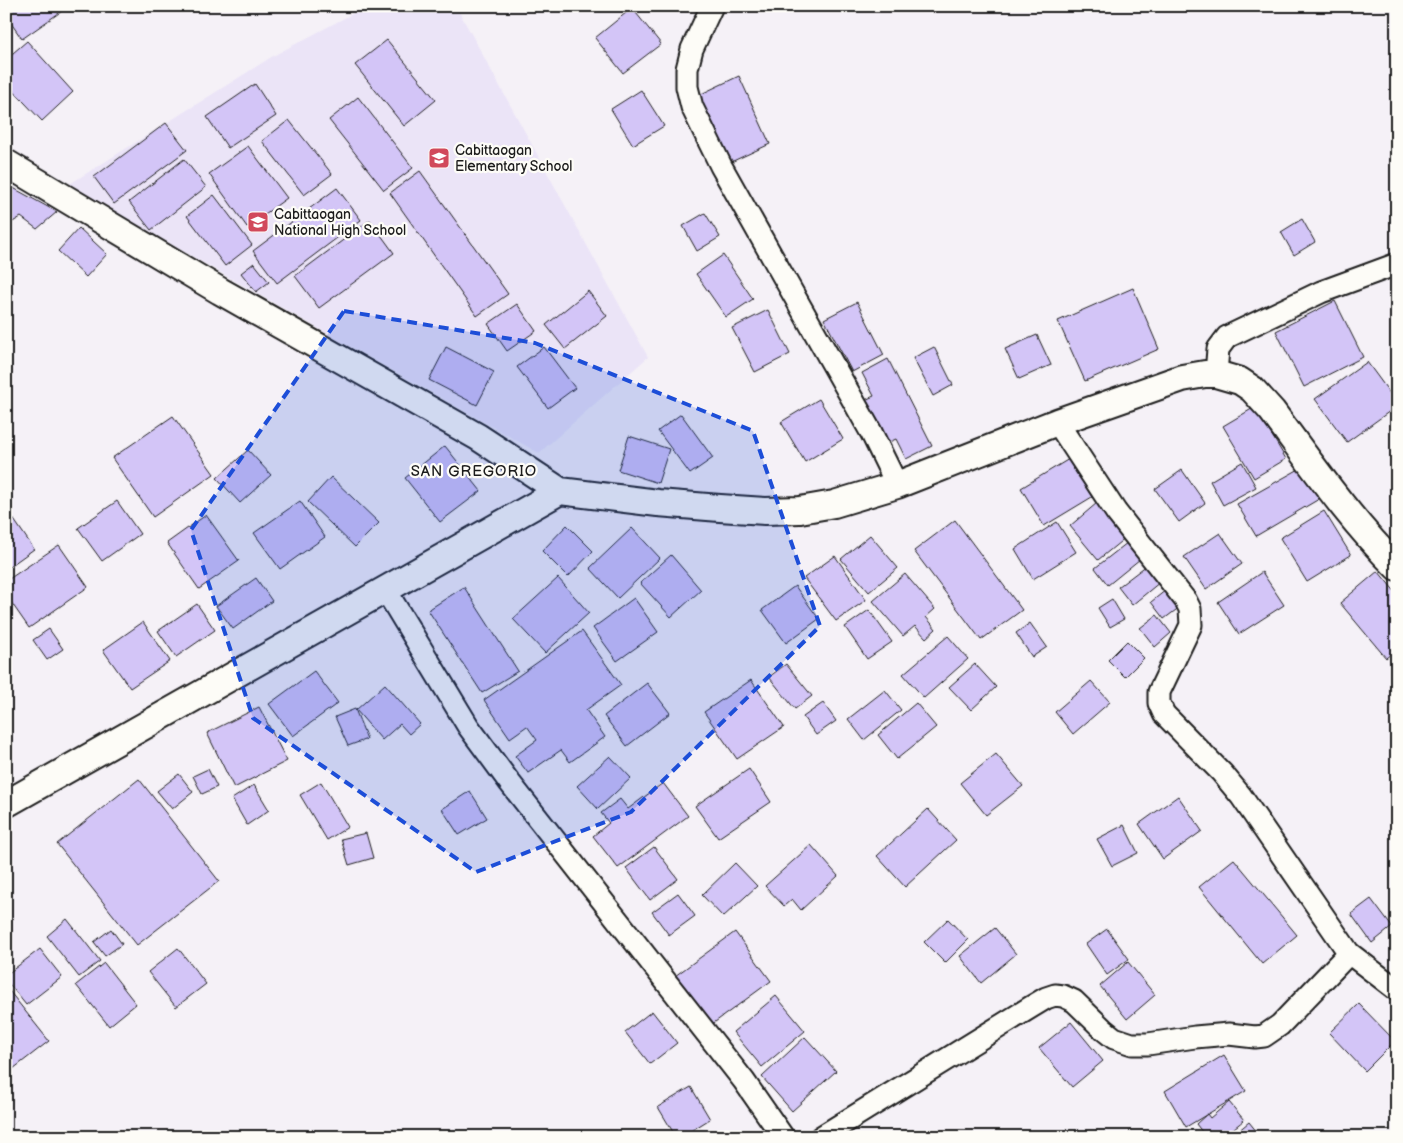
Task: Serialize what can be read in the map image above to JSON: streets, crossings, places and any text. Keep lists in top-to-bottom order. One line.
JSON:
{"districts":["SAN GREGORIO"],"places":{"school or university":["Cabittaogan Elementary School","Cabittaogan National High School"]}}
